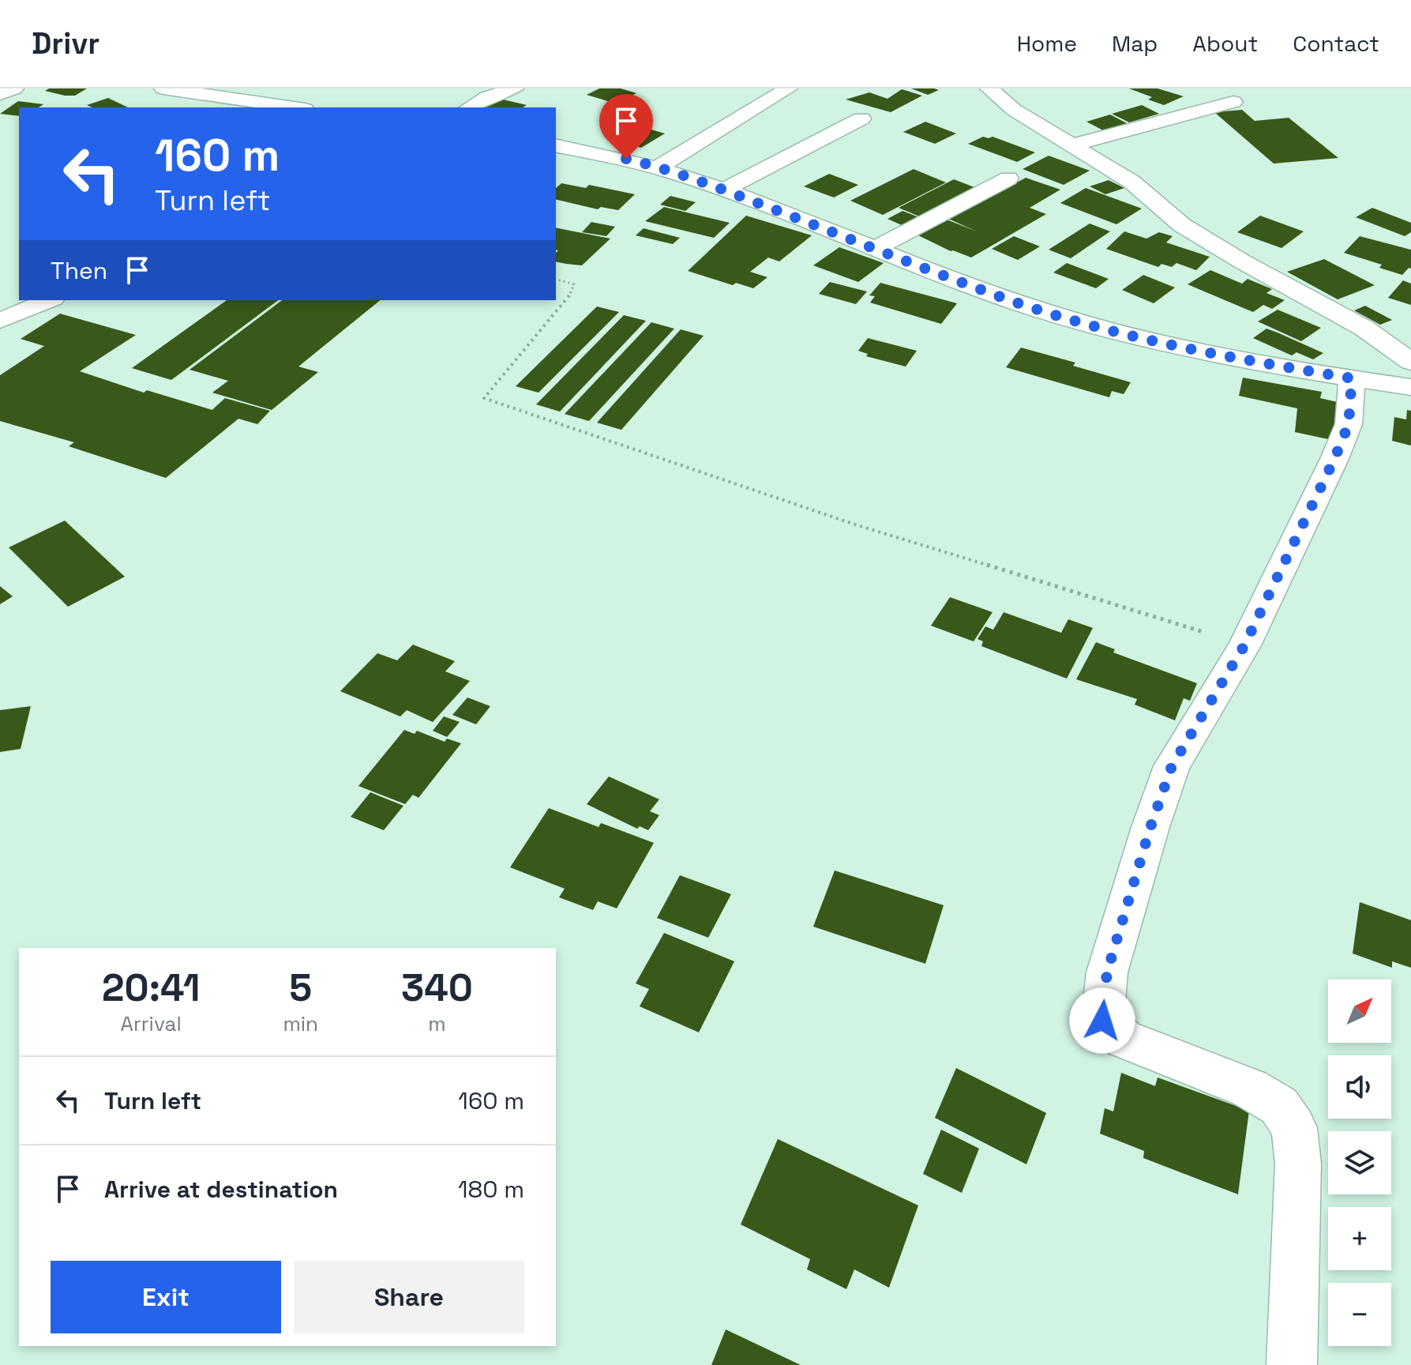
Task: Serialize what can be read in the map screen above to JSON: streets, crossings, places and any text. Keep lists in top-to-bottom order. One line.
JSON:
{"north":"top right","page":{"header":"Drivr","nav":["Home","Map","About","Contact"],"turn":["160 m","Turn left"],"then":"Then","eta":["20:41","Arrival","5","min","340","m"],"map_buttons":["+","−"],"list":[{"name":"Turn left","value":"160 m"},{"name":"Arrive at destination","value":"180 m"}],"buttons":["Exit","Share"]}}
